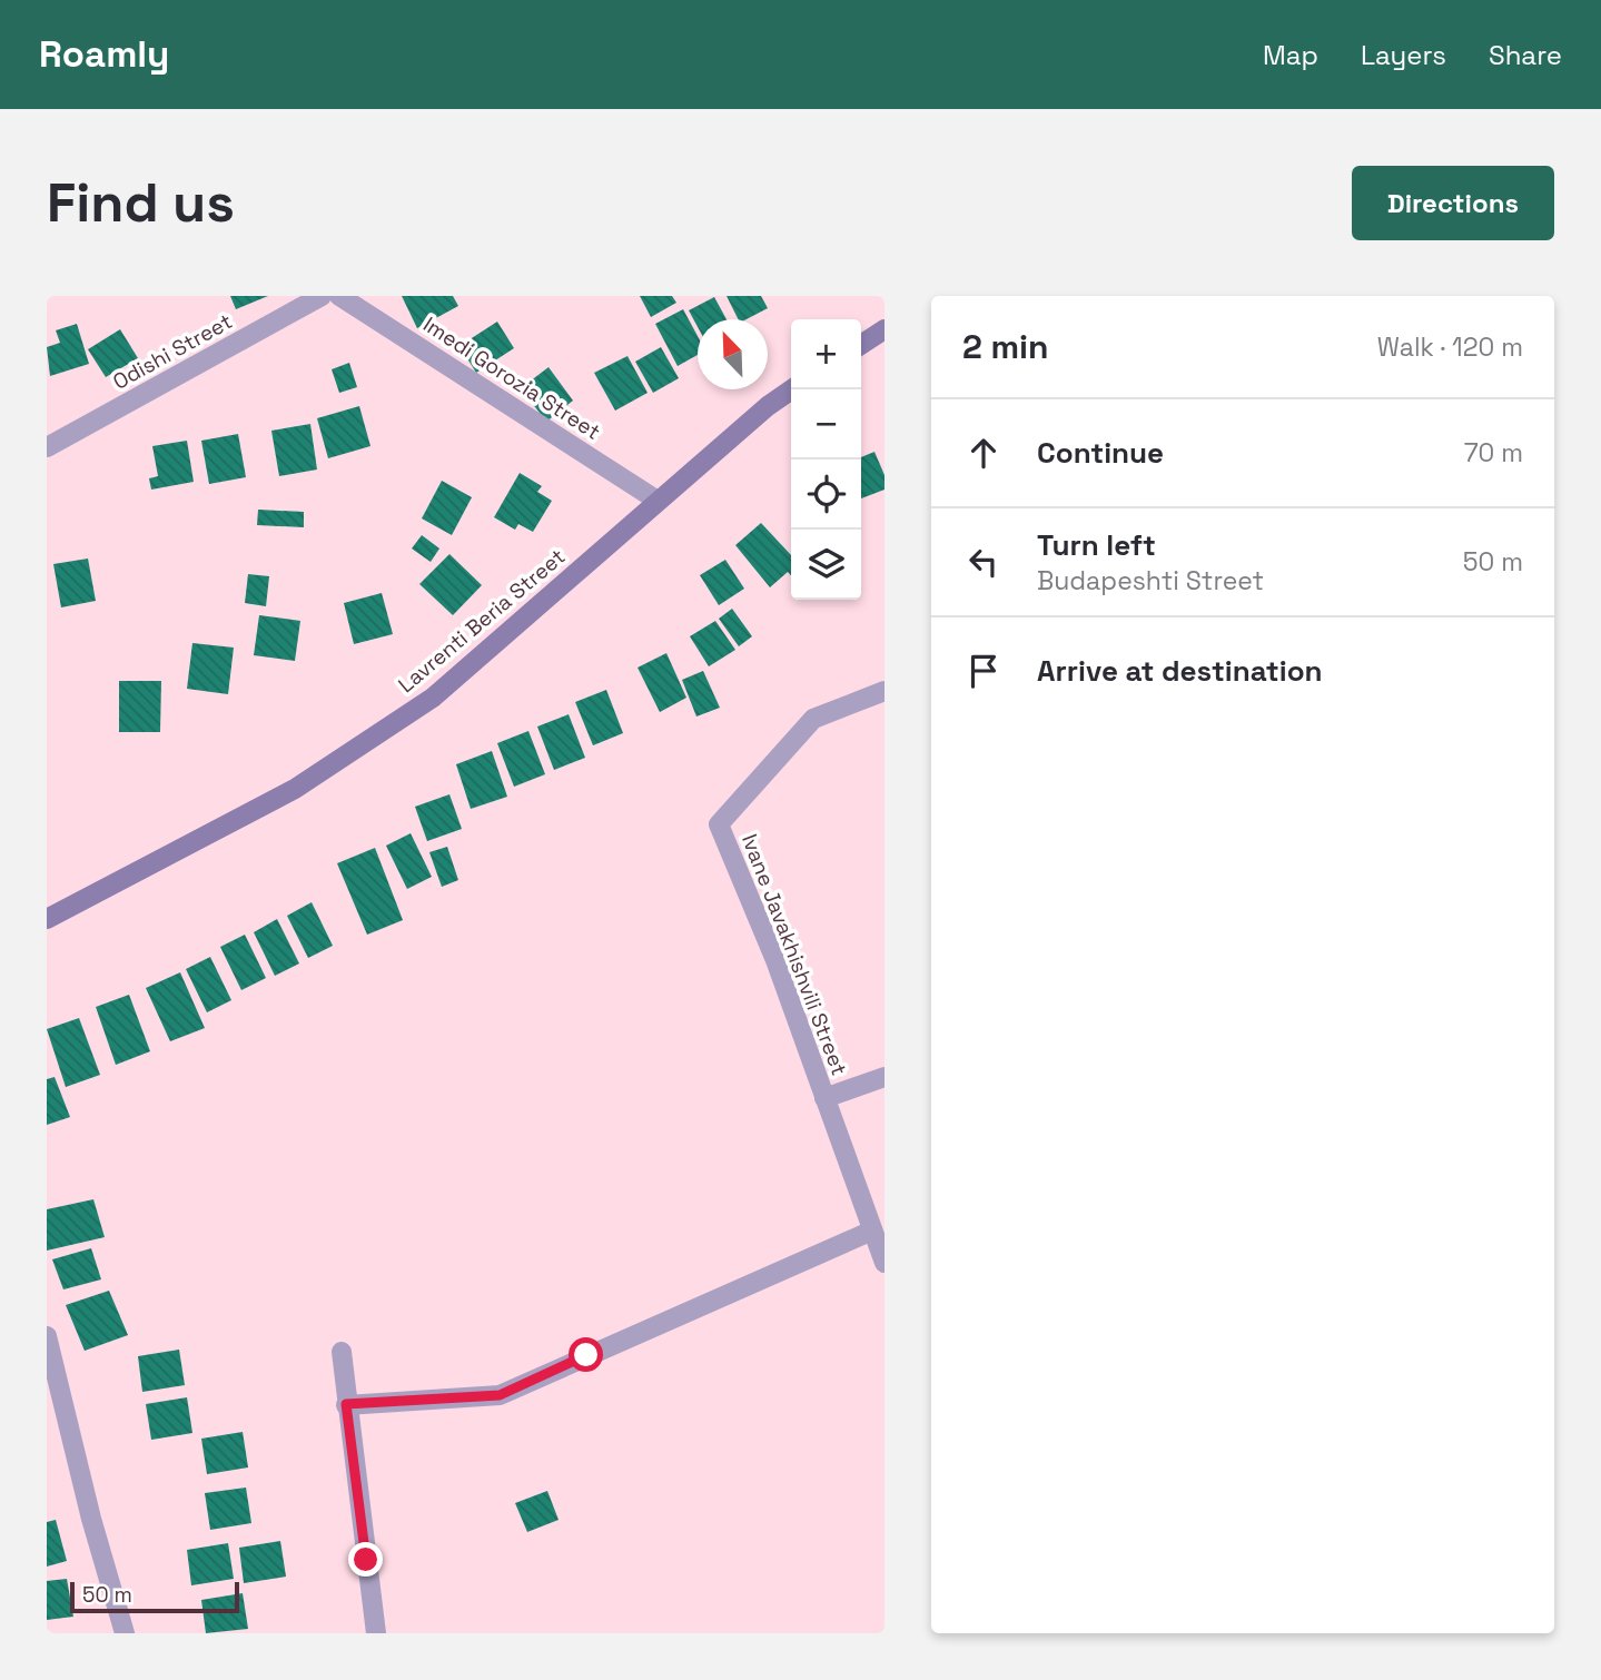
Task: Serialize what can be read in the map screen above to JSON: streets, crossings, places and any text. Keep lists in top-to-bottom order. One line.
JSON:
{"streets":{"main road":["Lavrenti Beria Street"],"street":["Odishi Street","Imedi Gorozia Street","Ivane Javakhishvili Street"]},"crossings":[["Imedi Gorozia Street","Lavrenti Beria Street"]],"scale_bar":"50 m","north":"top left","page":{"header":"Roamly","nav":["Map","Layers","Share"],"buttons":"Directions","title":"Find us","heading":["2 min","Walk · 120 m"],"map_buttons":["+","−"],"list":[["Continue","70 m"],["Turn left","Budapeshti Street","50 m"],"Arrive at destination"],"scale":"50 m"}}
